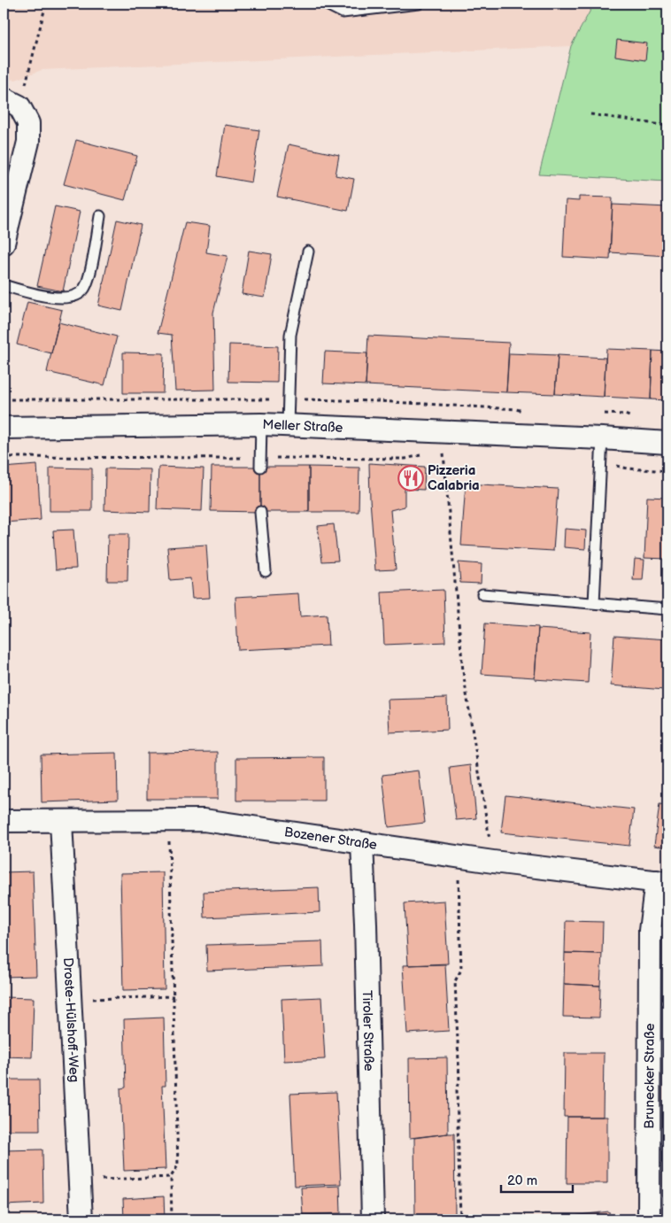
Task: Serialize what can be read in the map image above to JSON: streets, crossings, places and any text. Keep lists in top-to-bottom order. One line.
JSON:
{"streets":{"street":["Meller Straße","Bozener Straße","Droste-Hülshoff-Weg","Tiroler Straße","Brunecker Straße"]},"crossings":[["Bozener Straße","Droste-Hülshoff-Weg"],["Bozener Straße","Tiroler Straße"],["Bozener Straße","Brunecker Straße"]],"places":{"restaurant":["Pizzeria Calabria"]},"scale_bar":"20 m"}
